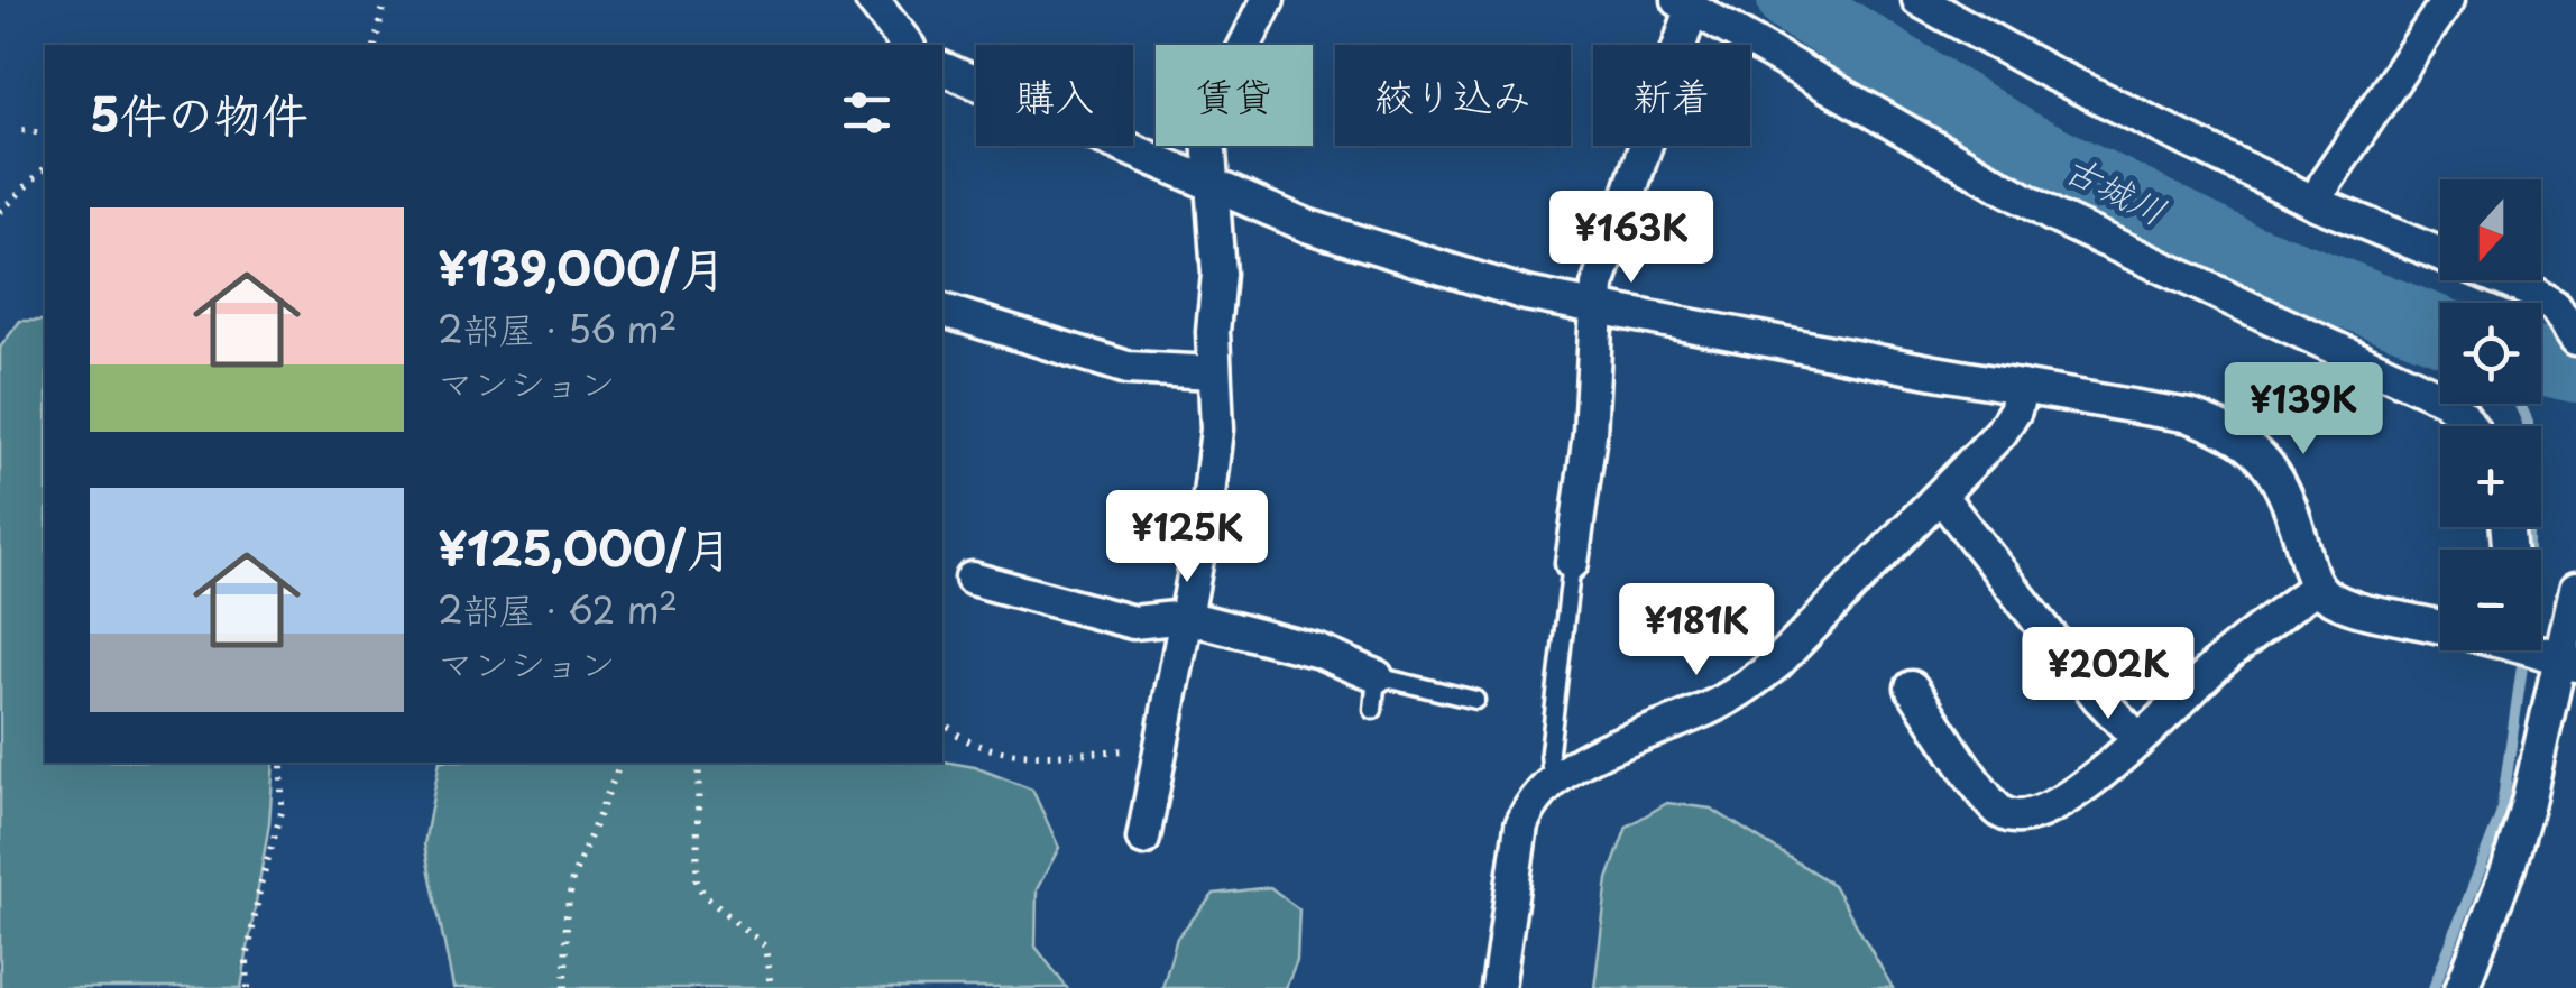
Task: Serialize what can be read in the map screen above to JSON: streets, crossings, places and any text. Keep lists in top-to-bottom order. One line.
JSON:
{"water":["古城川"],"north":"bottom","page":{"chip":["購入","賃貸","絞り込み","新着"],"heading":"5件の物件","map_buttons":["+","−"],"list":[{"name":"¥139,000/月","note":"2部屋 · 56 m² · マンション"},{"name":"¥125,000/月","note":"2部屋 · 62 m² · マンション"}],"price":["¥163K","¥139K","¥125K","¥181K","¥202K"]}}
